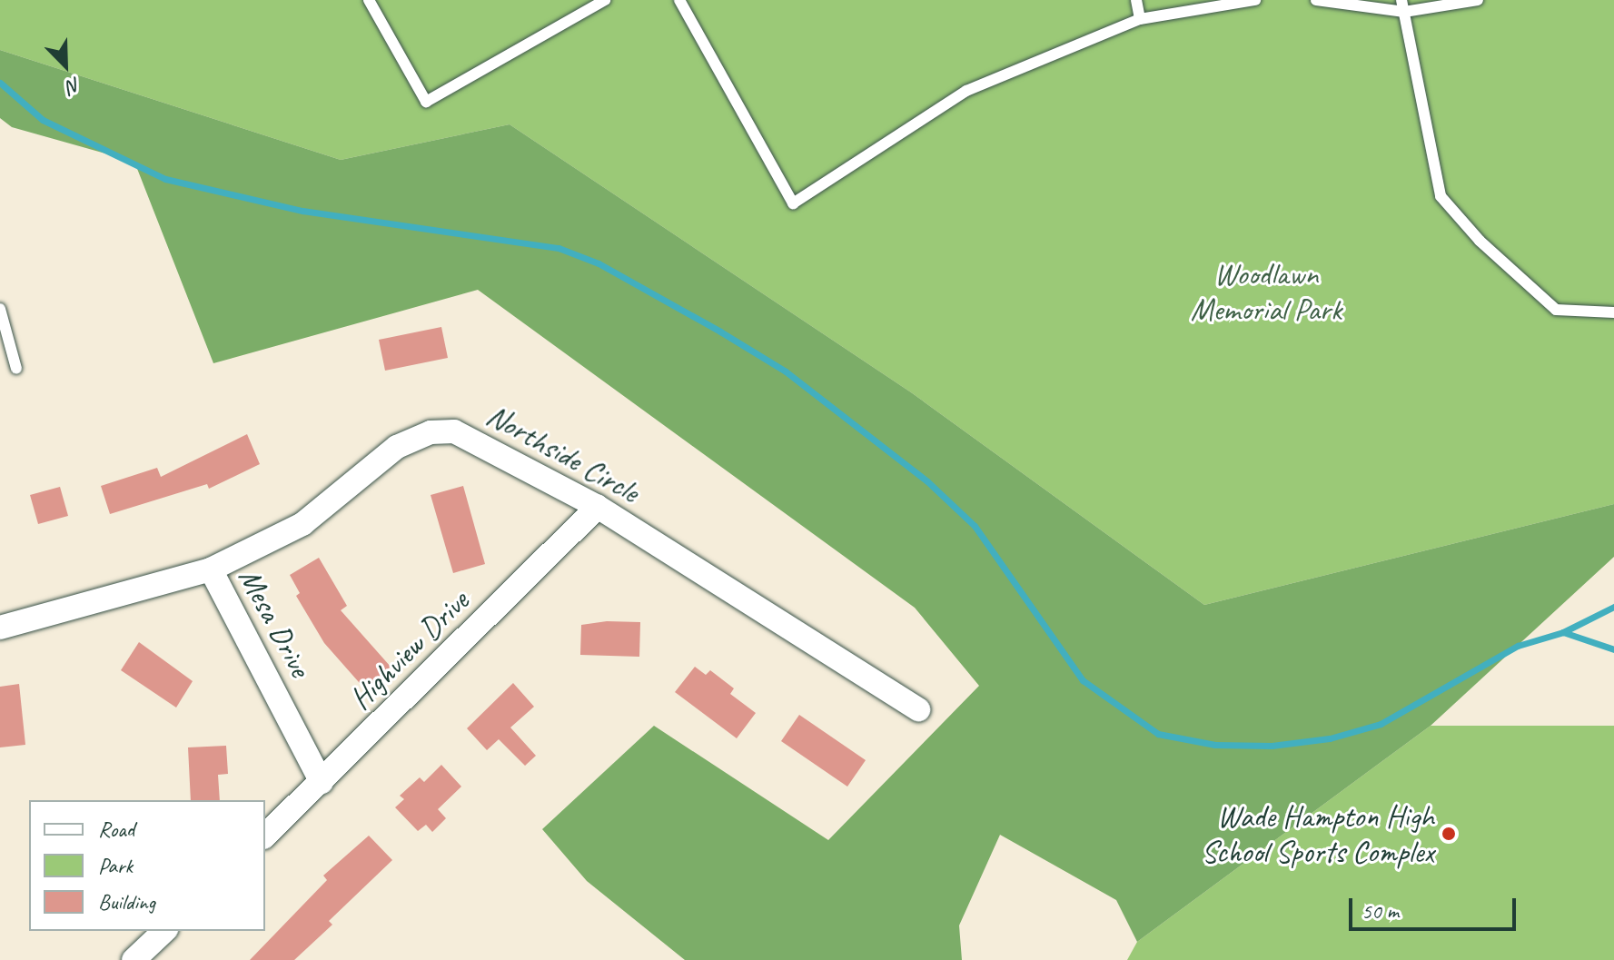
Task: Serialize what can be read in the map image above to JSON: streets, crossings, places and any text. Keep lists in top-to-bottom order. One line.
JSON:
{"streets":{"street":["Northside Circle","Mesa Drive","Highview Drive"]},"crossings":[["Northside Circle","Mesa Drive"],["Northside Circle","Highview Drive"],["Mesa Drive","Highview Drive"]],"parks":["Woodlawn Memorial Park"],"places":["Wade Hampton High School Sports Complex"],"legend":["Road","Park","Building"],"scale_bar":"50 m","north":"bottom right"}
